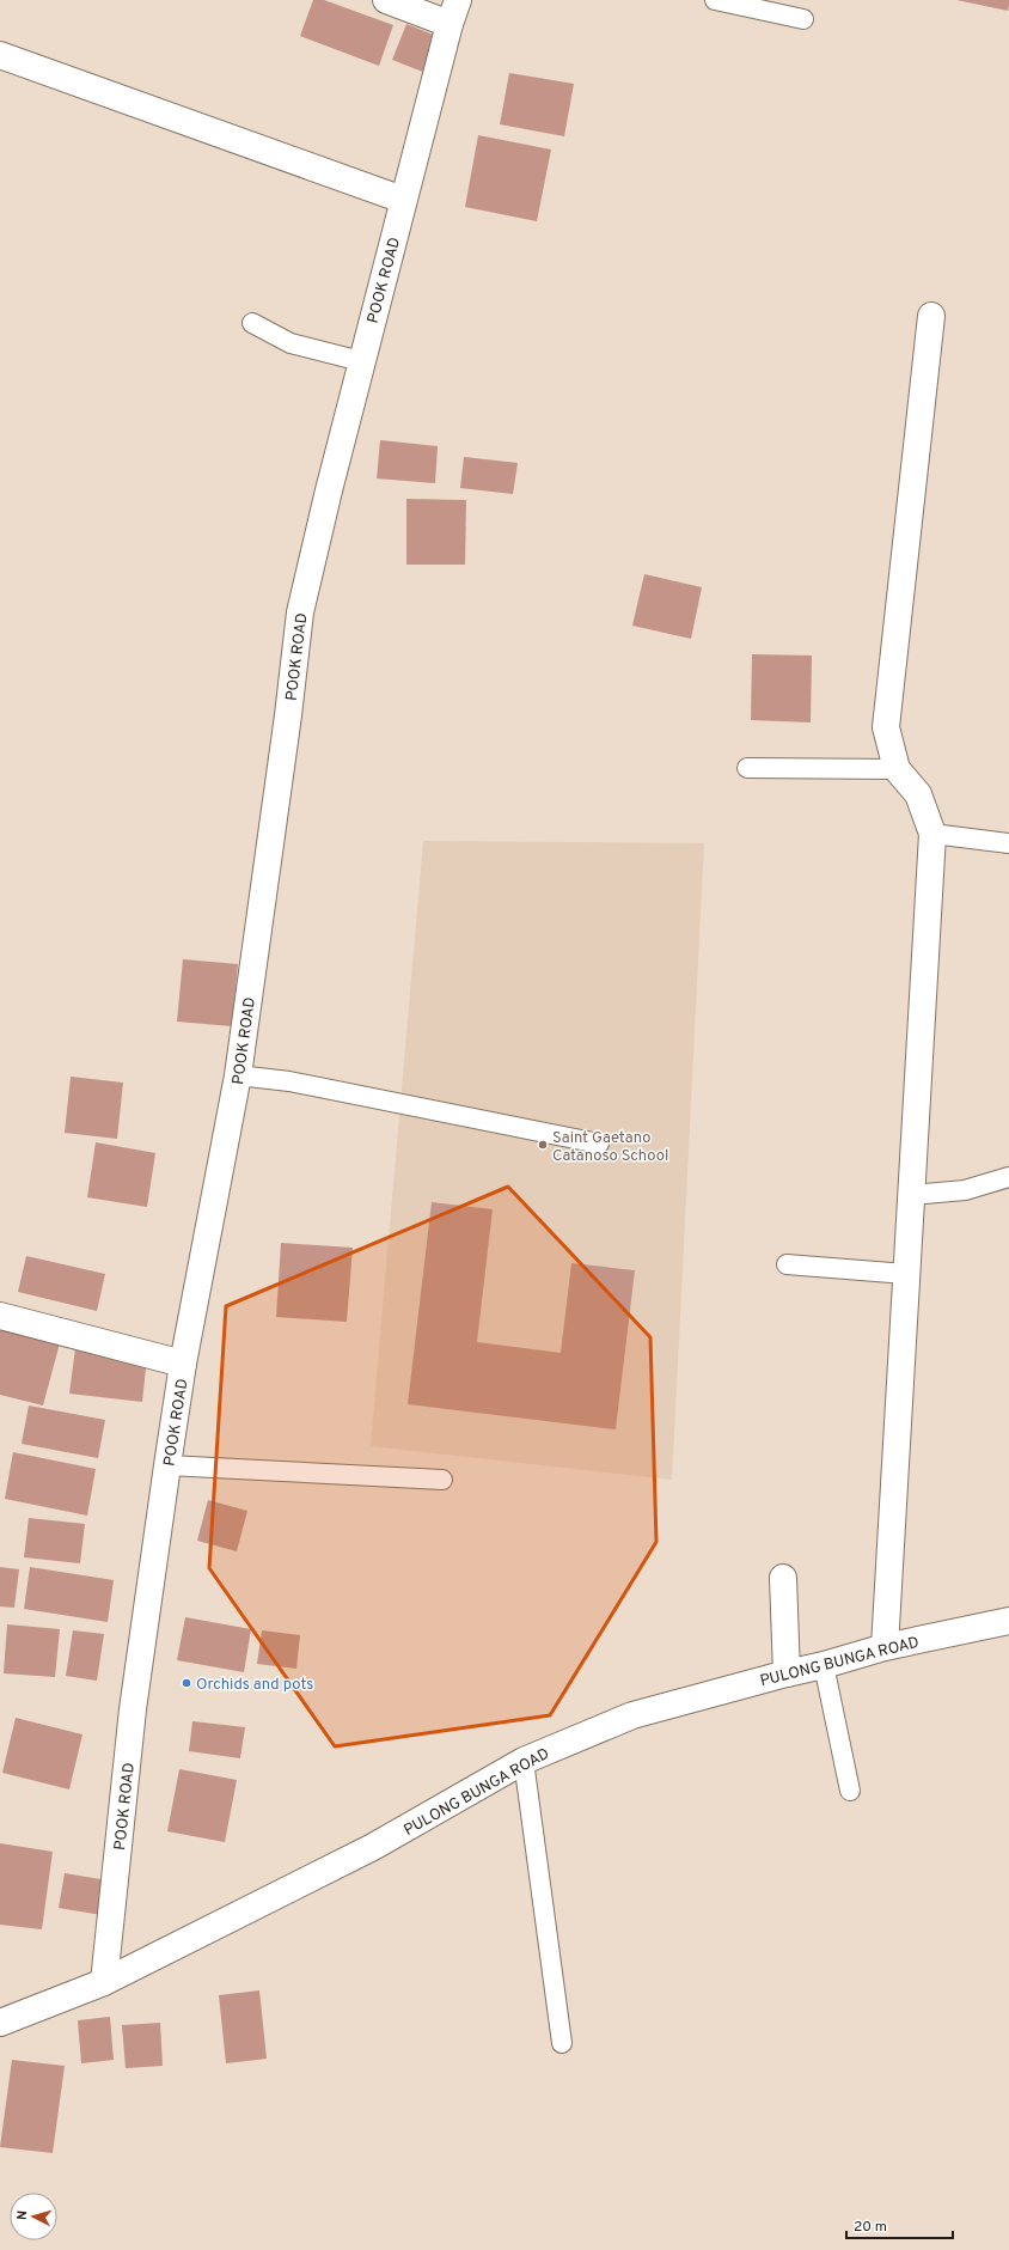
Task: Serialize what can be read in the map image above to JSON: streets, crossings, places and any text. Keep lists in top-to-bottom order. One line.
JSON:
{"streets":{"main road":["POOK ROAD","PULONG BUNGA ROAD"]},"crossings":[["POOK ROAD","PULONG BUNGA ROAD"]],"places":["Saint Gaetano Catanoso School","Orchids and pots"],"scale_bar":"20 m","north":"left"}
